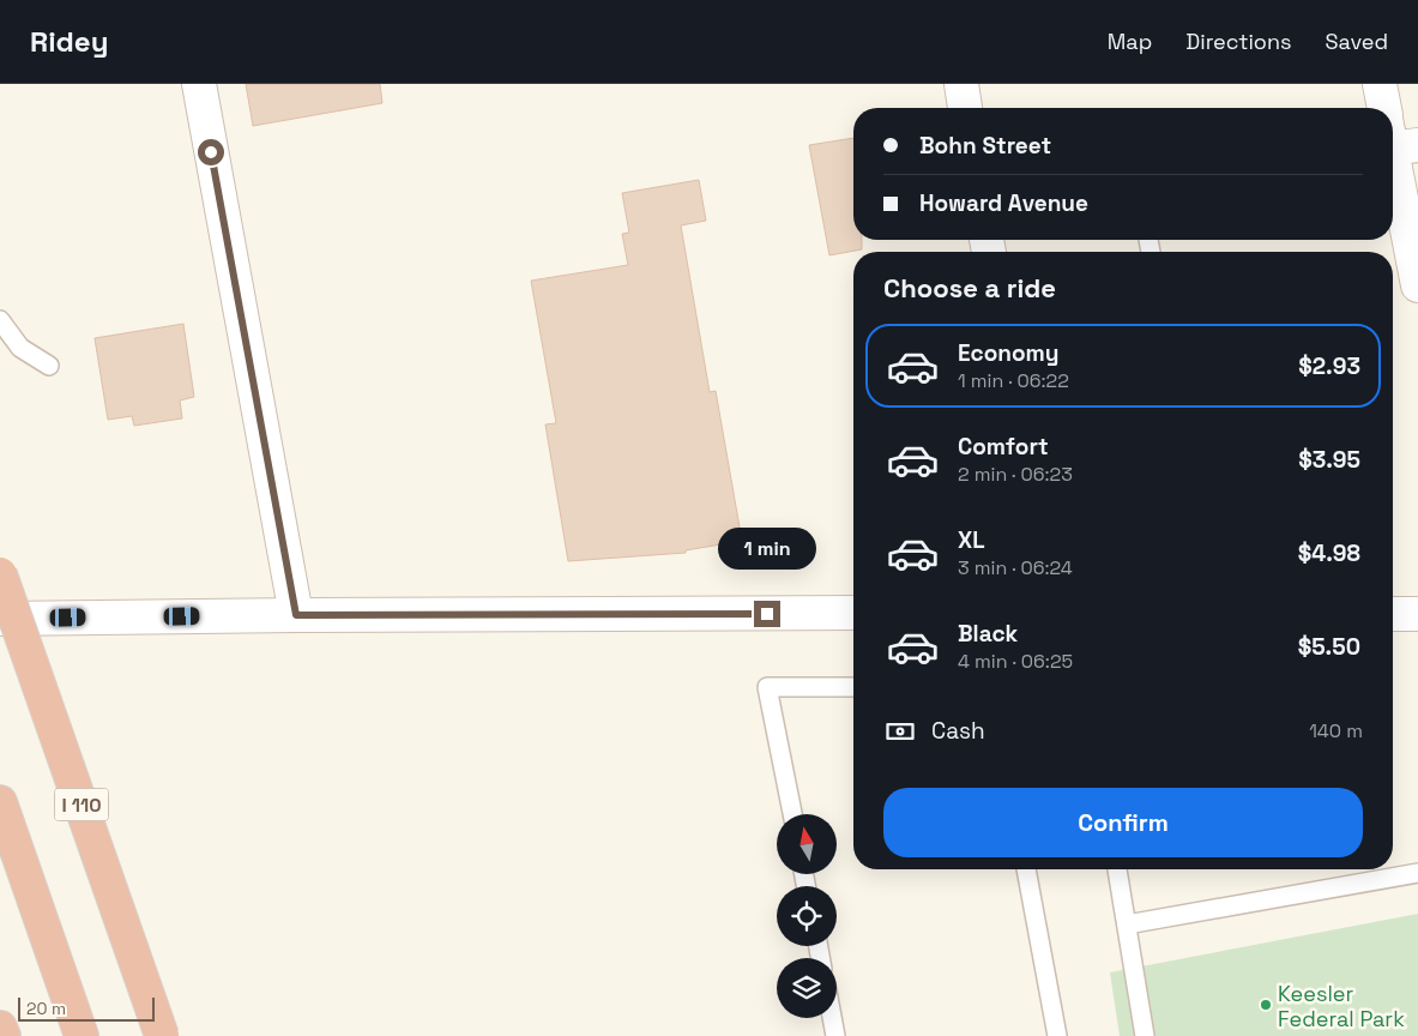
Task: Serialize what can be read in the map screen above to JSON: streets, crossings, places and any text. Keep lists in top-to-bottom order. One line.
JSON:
{"streets":{"highway":["I 110"]},"places":["Keesler Federal Park"],"scale_bar":"20 m","north":"top","page":{"header":"Ridey","nav":["Map","Directions","Saved"],"banner":["Bohn Street","Howard Avenue"],"heading":"Choose a ride","list":[{"name":"Economy","note":"1 min · 06:22","value":"$2.93"},{"name":"Comfort","note":"2 min · 06:23","value":"$3.95"},{"name":"XL","note":"3 min · 06:24","value":"$4.98"},{"name":"Black","note":"4 min · 06:25","value":"$5.50"}],"bubble":"1 min","pay":["Cash","140 m"],"buttons":"Confirm","scale":"20 m"}}
